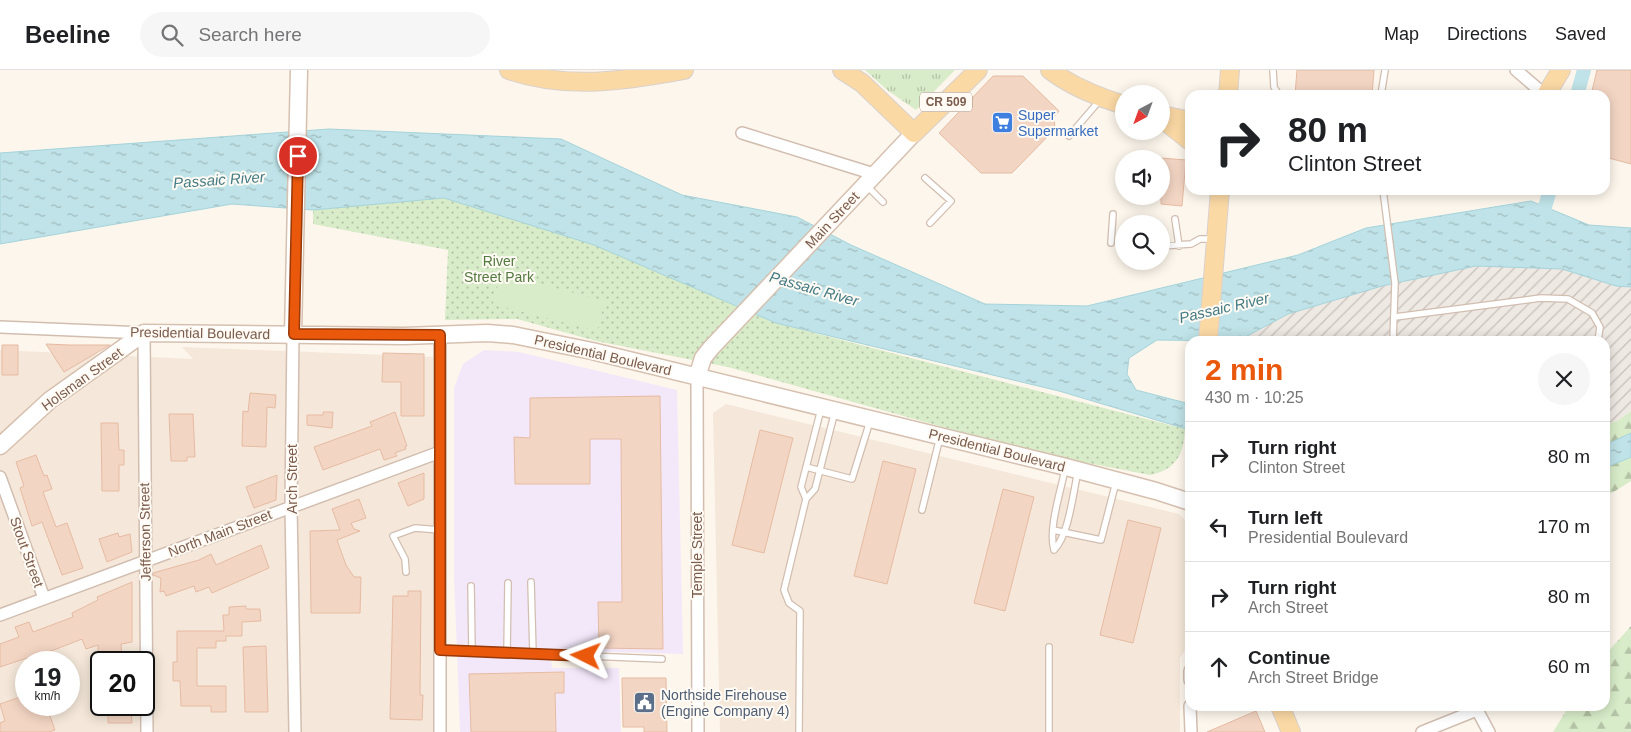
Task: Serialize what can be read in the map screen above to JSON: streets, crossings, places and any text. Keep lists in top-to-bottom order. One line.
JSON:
{"streets":{"main road":["CR 509","Main Street"],"street":["Presidential Boulevard","Holsman Street","Arch Street","Jefferson Street","North Main Street","Stout Street","Temple Street"]},"crossings":[["Main Street","Presidential Boulevard"],["Main Street","Temple Street"],["Presidential Boulevard","Holsman Street"],["Presidential Boulevard","Arch Street"],["Presidential Boulevard","Jefferson Street"],["Presidential Boulevard","Temple Street"],["Holsman Street","Jefferson Street"],["Arch Street","North Main Street"],["Jefferson Street","North Main Street"],["North Main Street","Stout Street"]],"water":["Passaic River"],"parks":["River Street Park"],"places":{"supermarket":["Super Supermarket"],"public building":["Northside Firehouse (Engine Company 4)"]},"north":"bottom left","page":{"header":"Beeline","search":"Search here","nav":["Map","Directions","Saved"],"turn":["80 m","Clinton Street"],"heading":["2 min","430 m · 10:25"],"list":[{"name":"Turn right","note":"Clinton Street","value":"80 m"},{"name":"Turn left","note":"Presidential Boulevard","value":"170 m"},{"name":"Turn right","note":"Arch Street","value":"80 m"},{"name":"Continue","note":"Arch Street Bridge","value":"60 m"}],"speed":"19 km/h","limit":"20"}}
